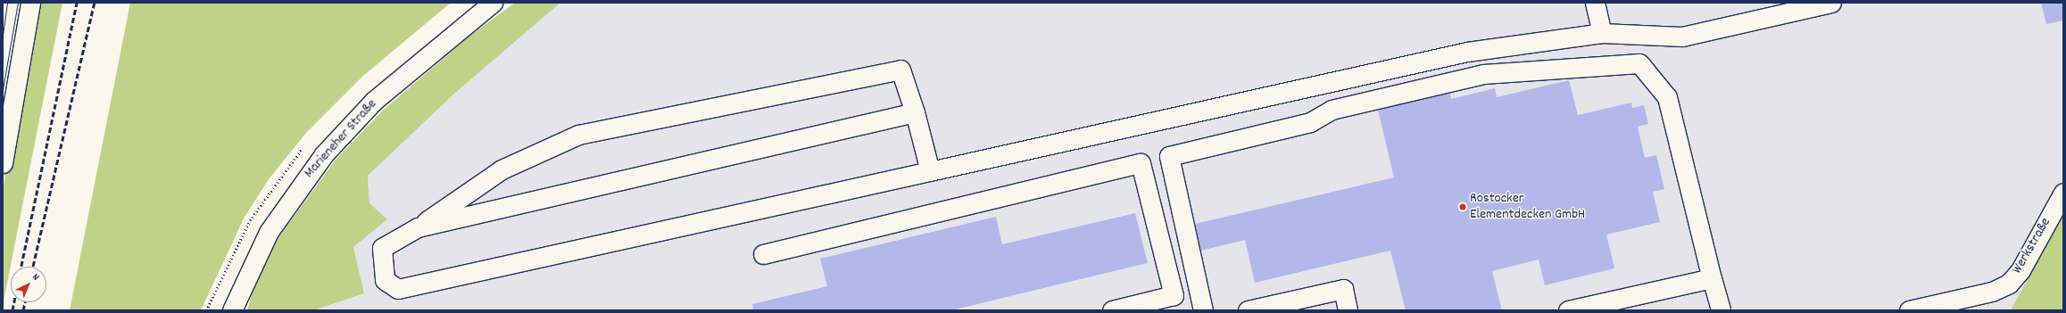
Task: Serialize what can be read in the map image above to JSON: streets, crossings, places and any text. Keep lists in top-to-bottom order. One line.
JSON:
{"streets":{"street":["Marieneher Straße","Werkstraße"]},"places":["Rostocker Elementdecken GmbH"],"north":"top right"}
